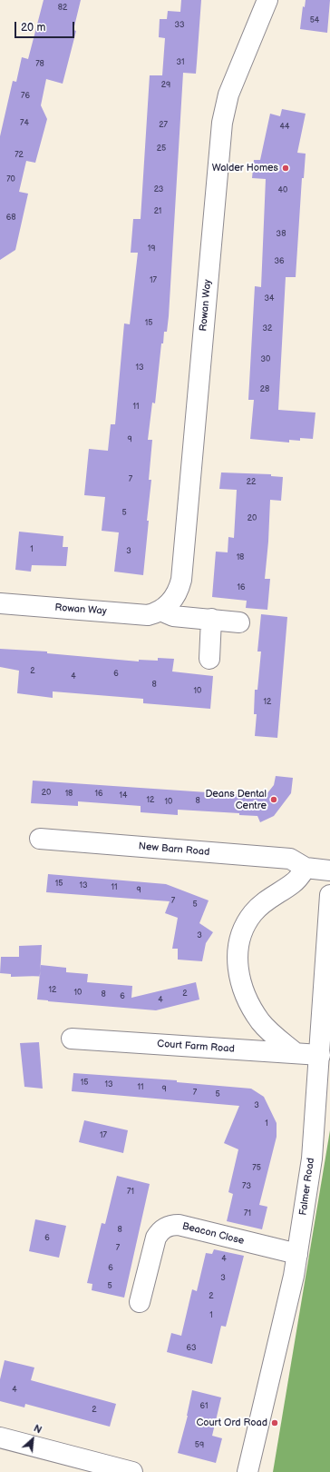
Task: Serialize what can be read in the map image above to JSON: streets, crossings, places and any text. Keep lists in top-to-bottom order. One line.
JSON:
{"streets":{"street":["Rowan Way","New Barn Road","Court Farm Road","Falmer Road","Beacon Close"]},"crossings":[["Court Farm Road","Falmer Road"],["Falmer Road","Beacon Close"]],"places":["Walder Homes","Deans Dental Centre","Court Ord Road"],"house_numbers":["82","54","33","31","78","29","76","74","27","44","25","72","70","23","40","21","68","38","19","36","17","34","15","32","30","13","28","11","9","7","22","5","20","1","3","18","16","2","6","4","8","10","12","20","18","16","14","12","8","10","15","13","11","9","7","5","3","12","10","2","8","6","4","15","13","11","9","7","5","3","1","17","75","73","71","71","8","6","7","4","6","3","5","2","1","63","4","61","2","59"],"scale_bar":"20 m","north":"top right"}
